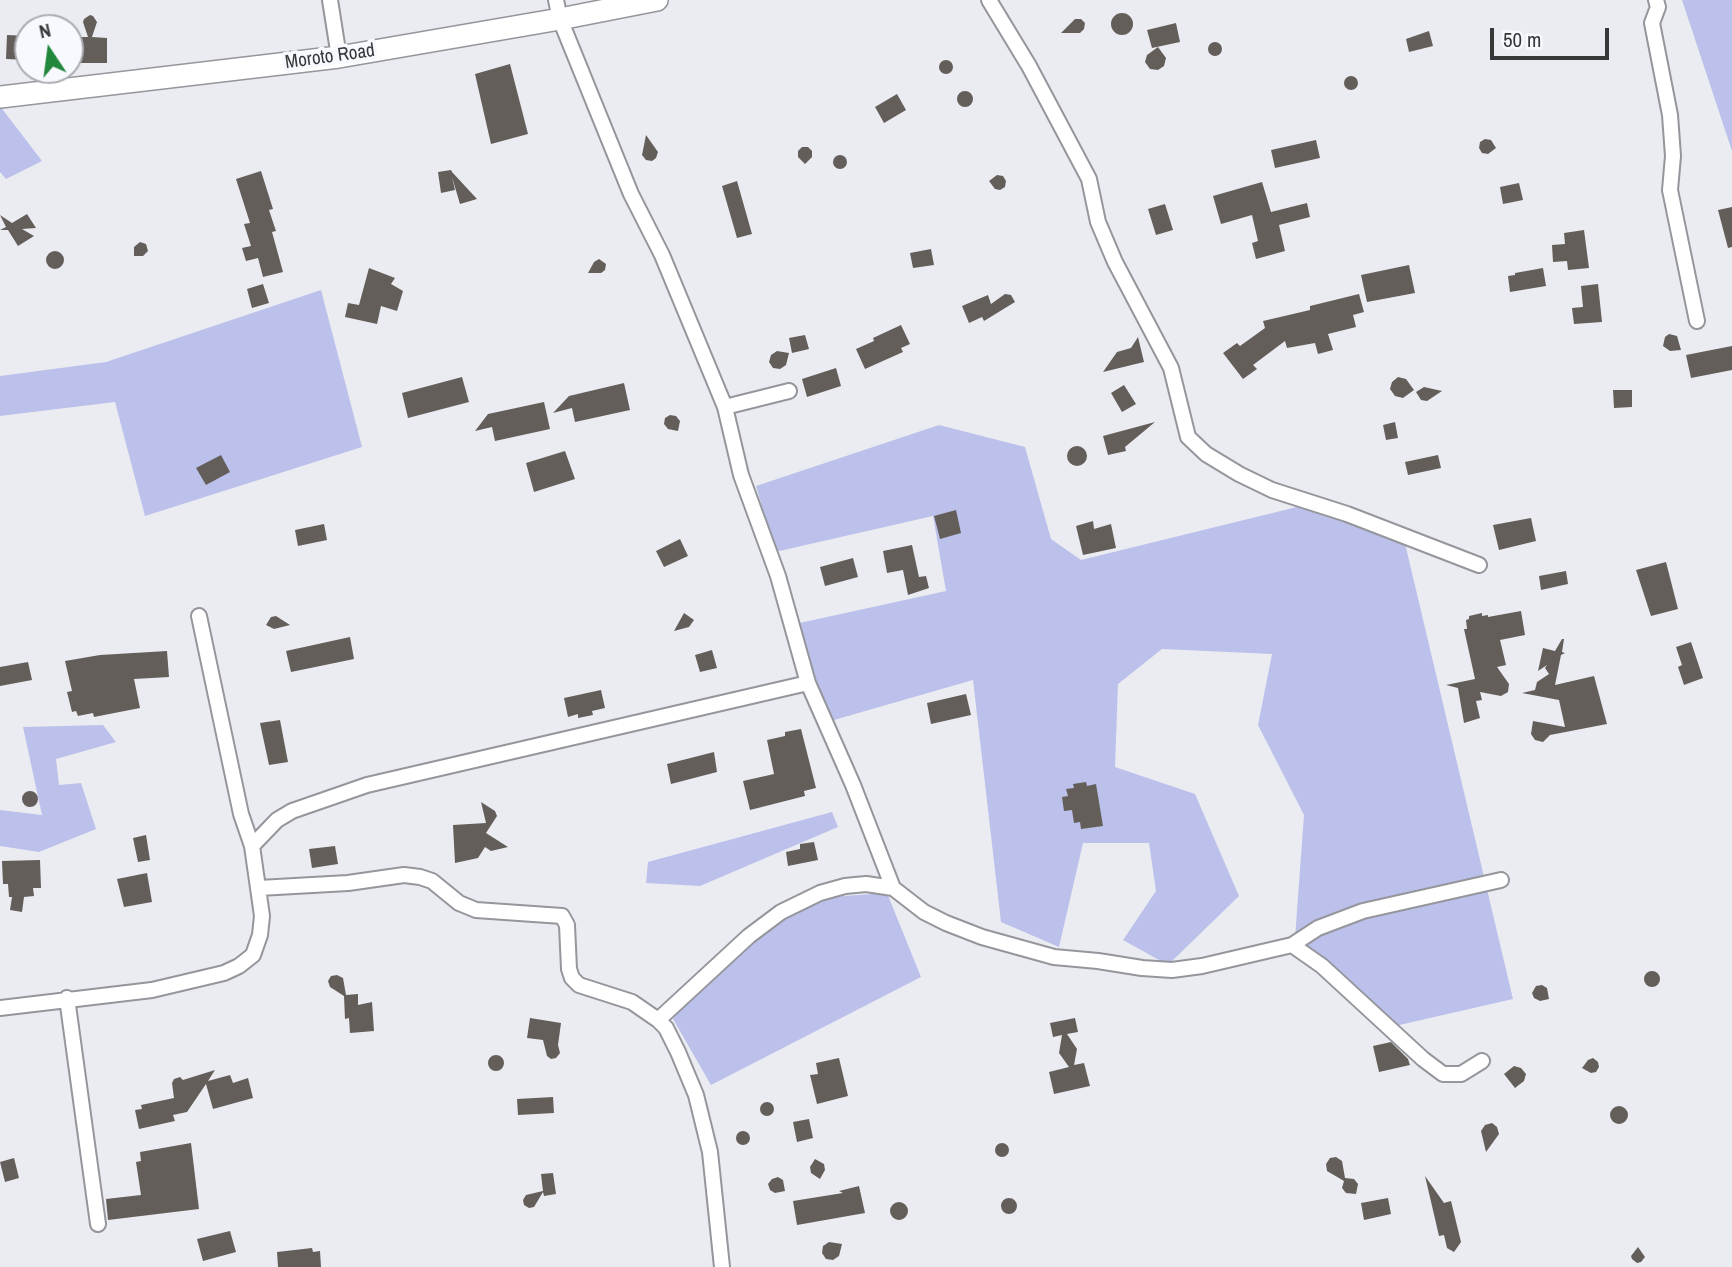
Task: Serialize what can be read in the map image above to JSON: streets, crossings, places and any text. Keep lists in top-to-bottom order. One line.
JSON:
{"streets":{"main road":["Moroto Road"]},"scale_bar":"50 m","north":"top"}
